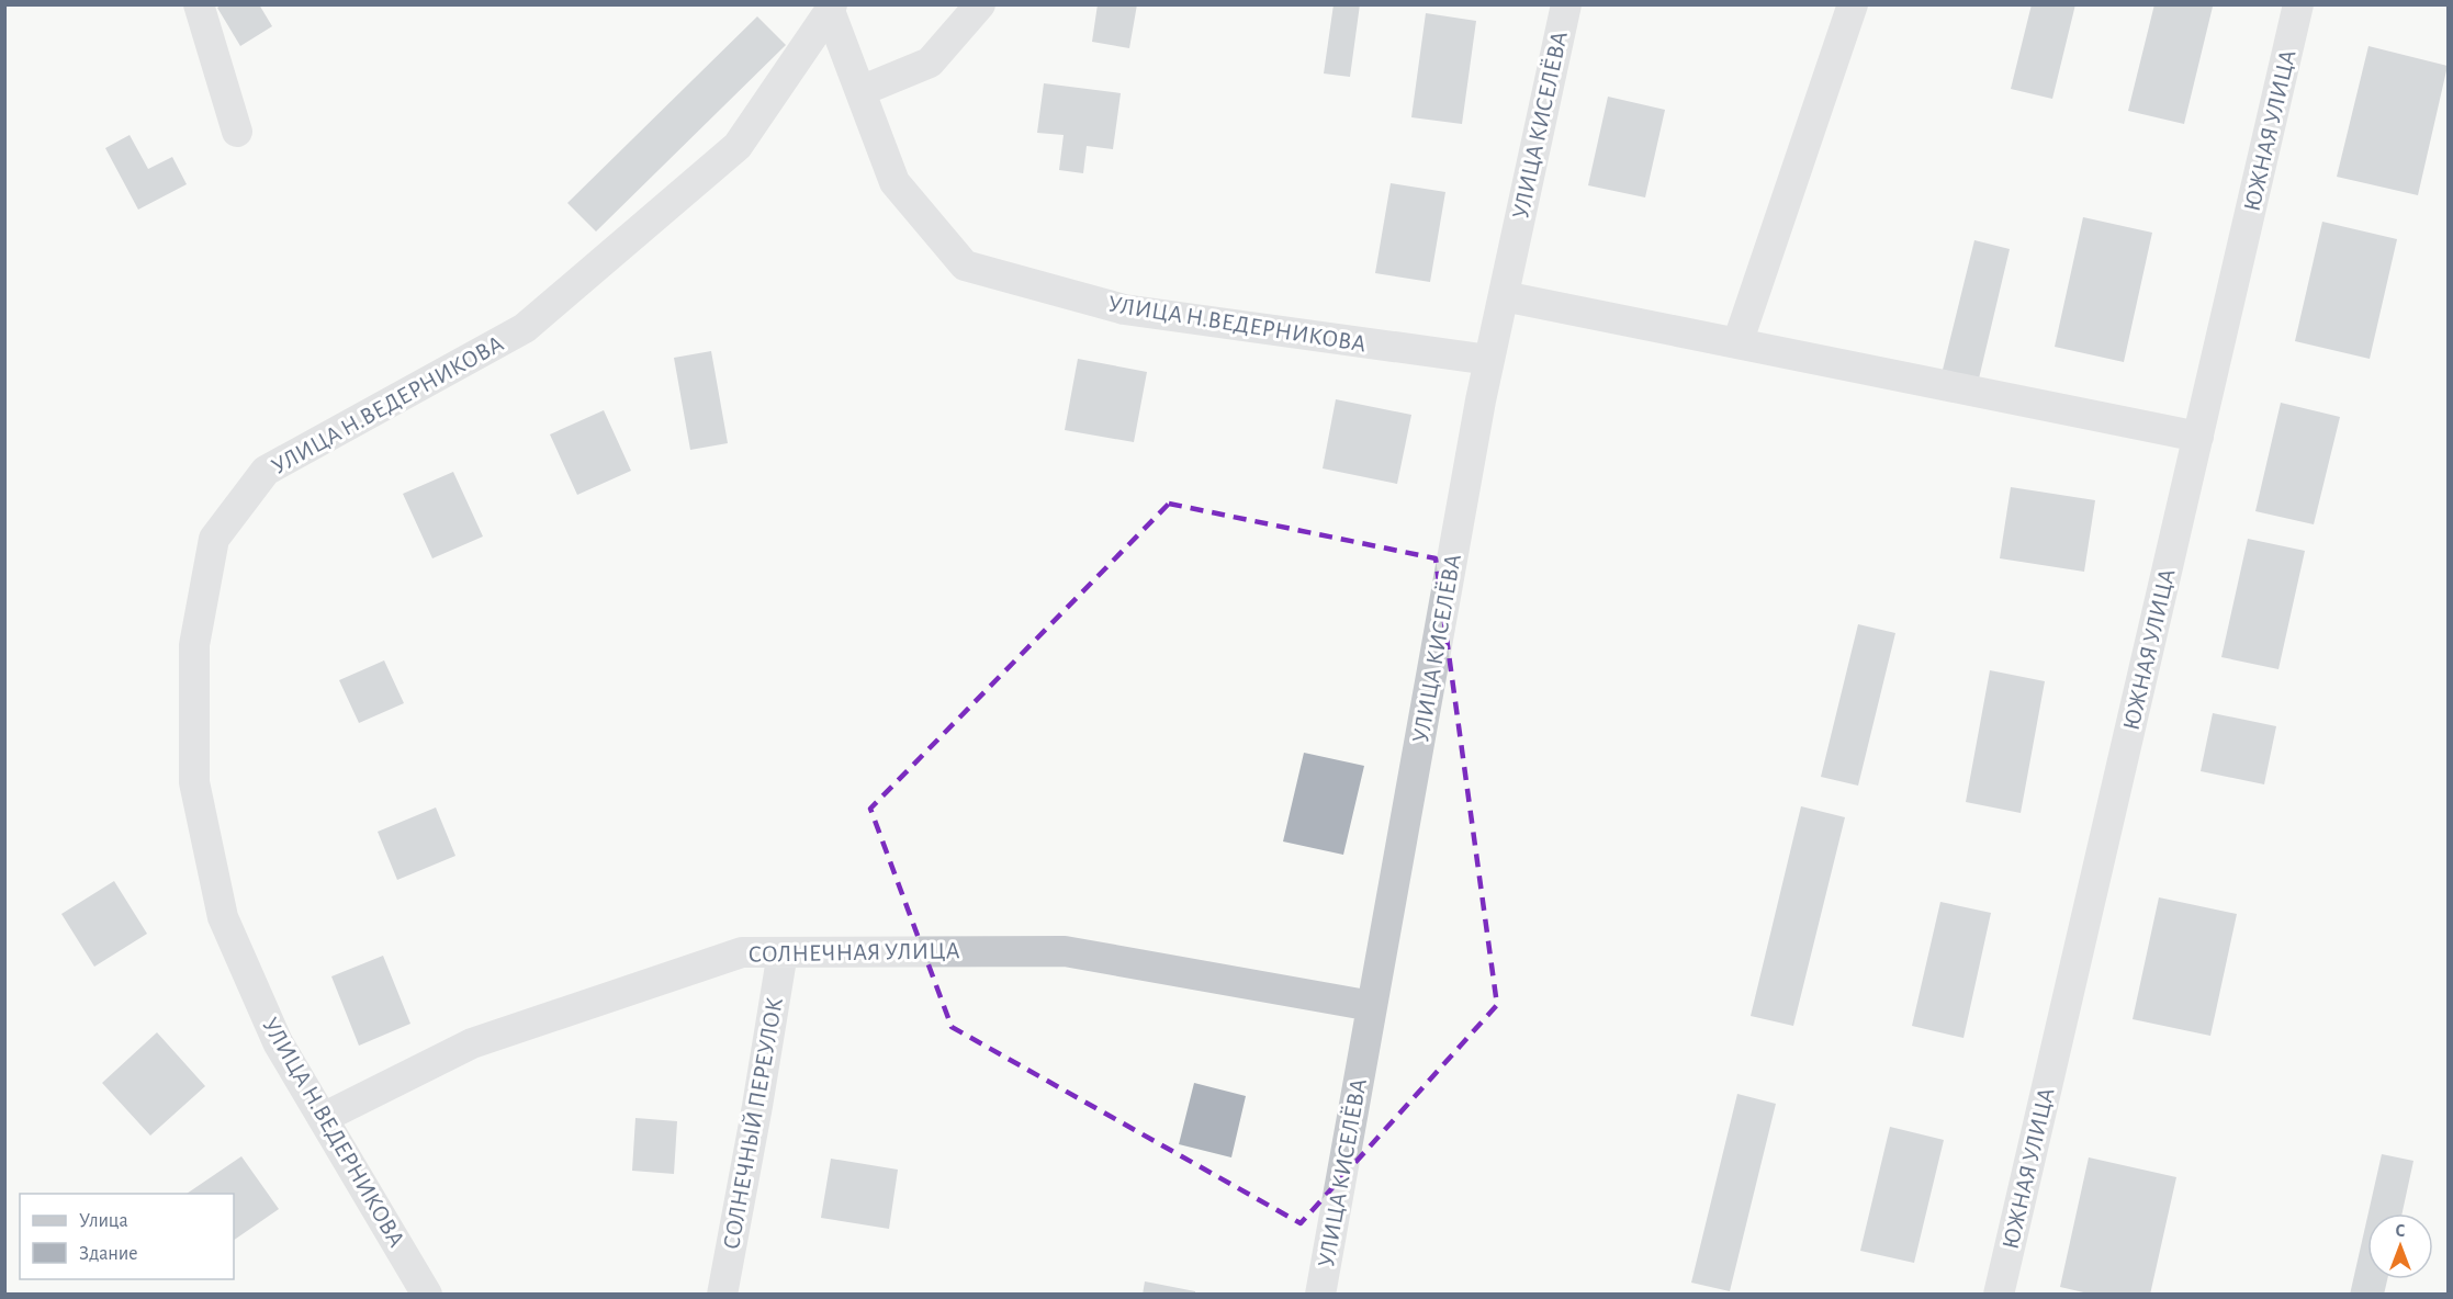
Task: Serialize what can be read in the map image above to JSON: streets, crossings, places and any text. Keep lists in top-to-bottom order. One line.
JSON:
{"streets":{"street":["УЛИЦА КИСЕЛЁВА","ЮЖНАЯ УЛИЦА","УЛИЦА Н.ВЕДЕРНИКОВА","СОЛНЕЧНАЯ УЛИЦА","СОЛНЕЧНЫЙ ПЕРЕУЛОК"]},"crossings":[["УЛИЦА КИСЕЛЁВА","УЛИЦА Н.ВЕДЕРНИКОВА"],["УЛИЦА КИСЕЛЁВА","СОЛНЕЧНАЯ УЛИЦА"],["УЛИЦА Н.ВЕДЕРНИКОВА","СОЛНЕЧНАЯ УЛИЦА"],["СОЛНЕЧНАЯ УЛИЦА","СОЛНЕЧНЫЙ ПЕРЕУЛОК"]],"legend":["Улица","Здание"],"north":"top"}
